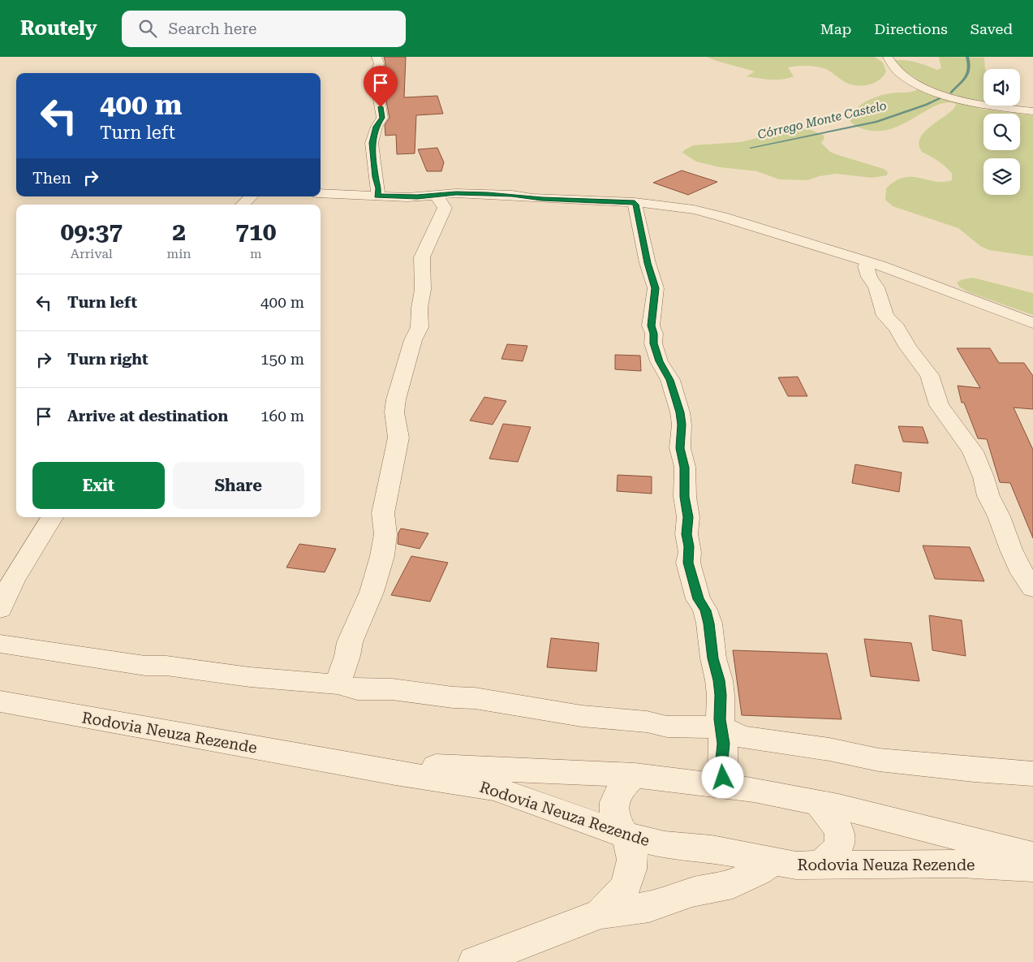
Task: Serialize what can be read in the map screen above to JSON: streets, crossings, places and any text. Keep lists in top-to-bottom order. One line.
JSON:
{"streets":{"street":["Rodovia Neuza Rezende"]},"water":["Córrego Monte Castelo"],"page":{"header":"Routely","search":"Search here","nav":["Map","Directions","Saved"],"turn":["400 m","Turn left"],"then":"Then","eta":["09:37","Arrival","2","min","710","m"],"list":[{"name":"Turn left","value":"400 m"},{"name":"Turn right","value":"150 m"},{"name":"Arrive at destination","value":"160 m"}],"buttons":["Exit","Share"]}}
